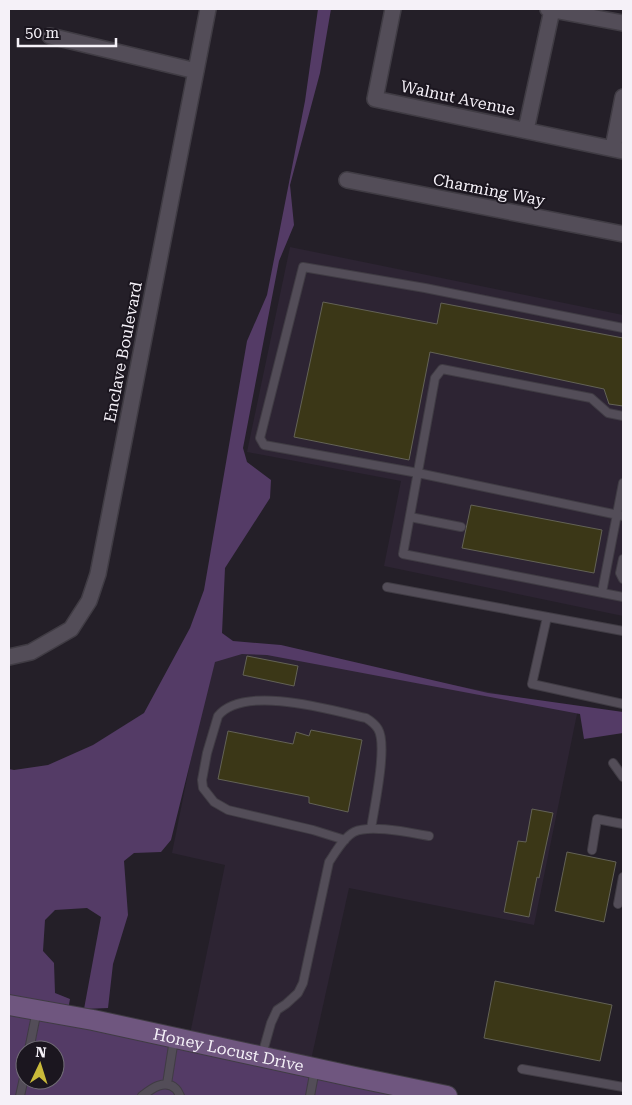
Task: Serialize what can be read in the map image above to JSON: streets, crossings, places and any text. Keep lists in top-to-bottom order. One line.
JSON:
{"streets":{"street":["Walnut Avenue","Charming Way","Enclave Boulevard","Honey Locust Drive"]},"scale_bar":"50 m","north":"top"}
